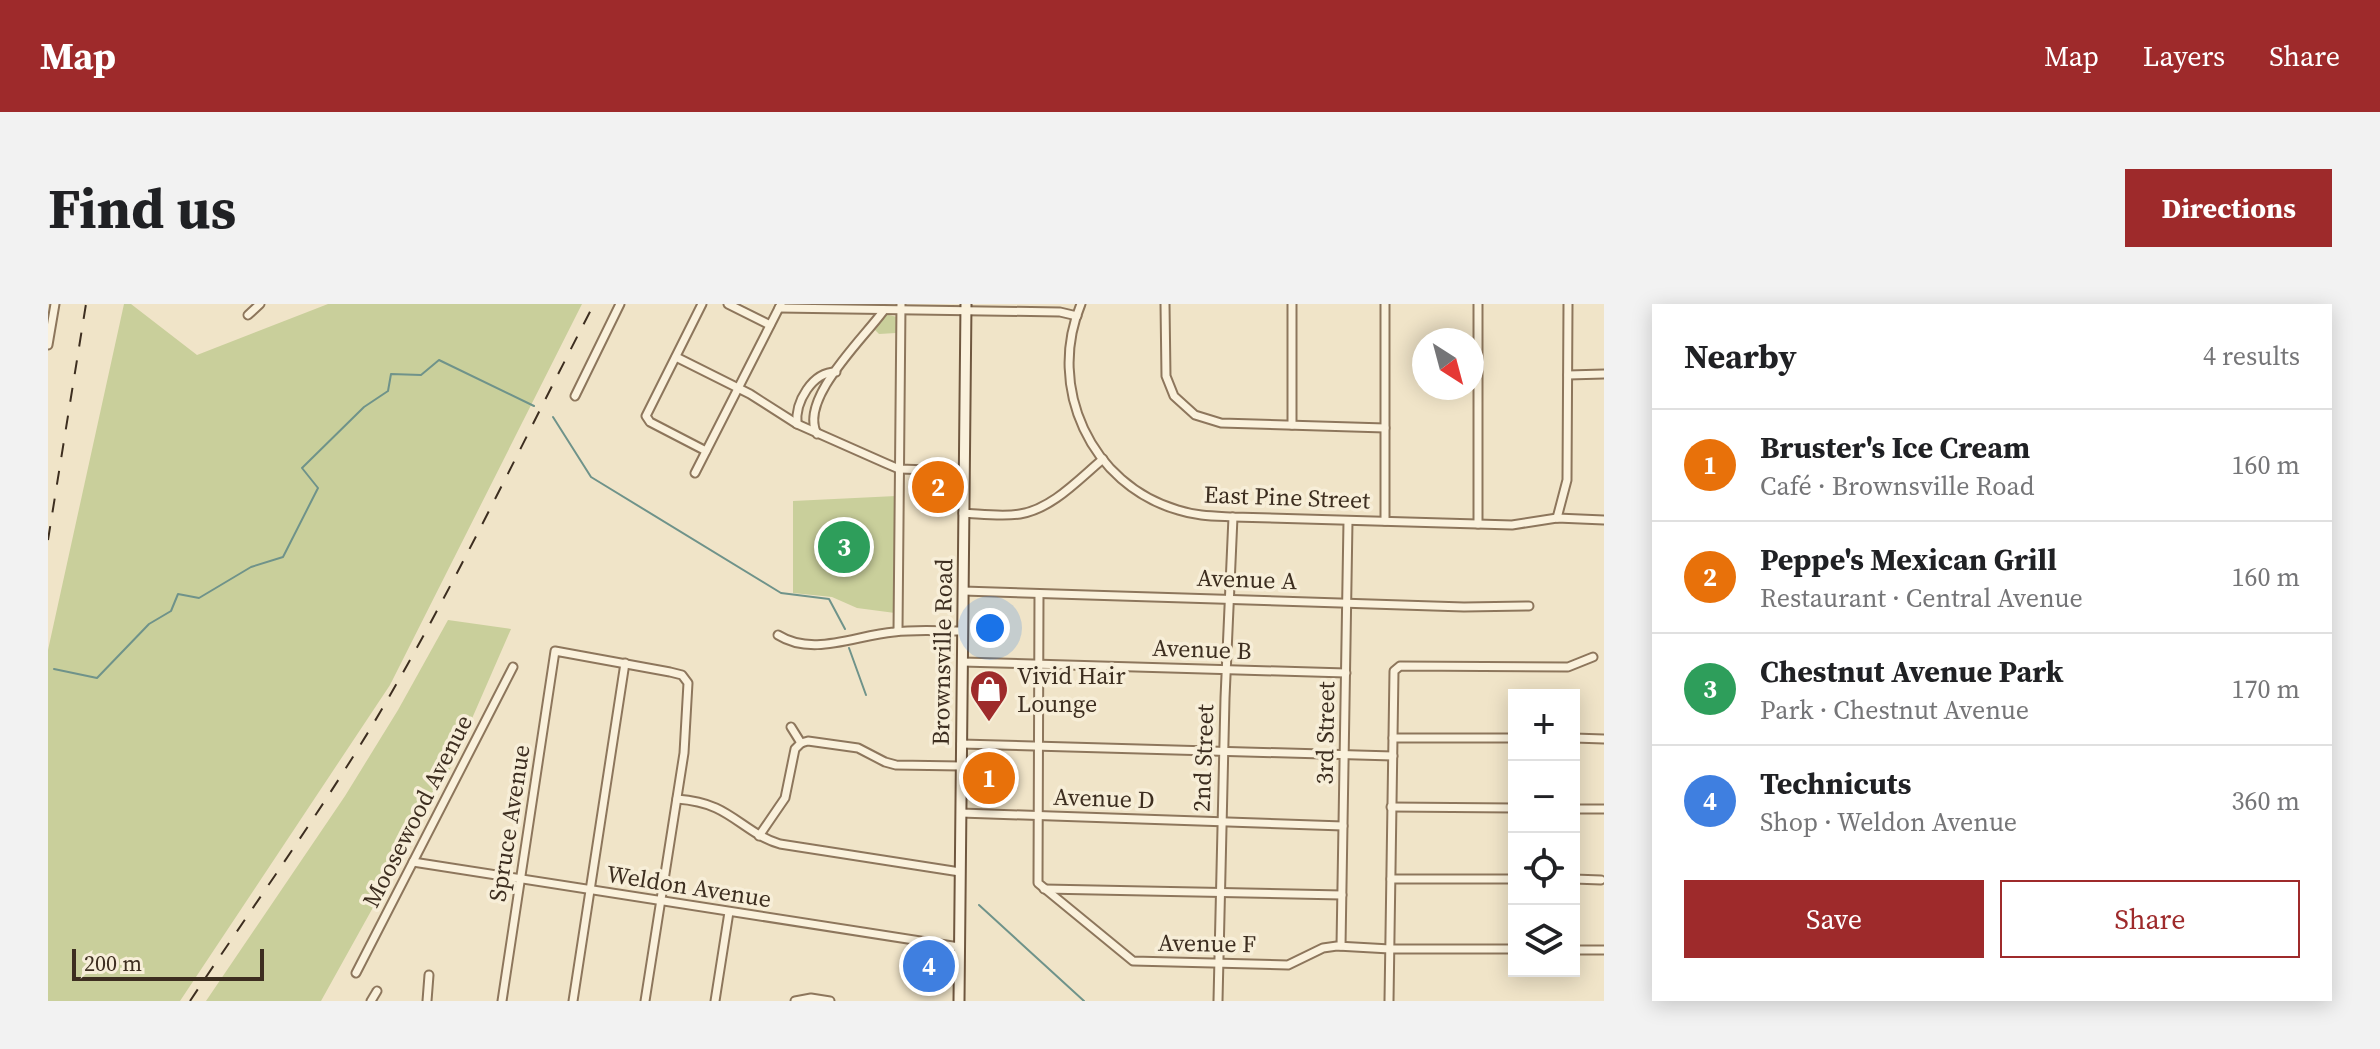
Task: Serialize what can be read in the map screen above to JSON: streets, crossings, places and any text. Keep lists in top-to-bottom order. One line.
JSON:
{"streets":{"street":["East Pine Street","Avenue A","Avenue B","Brownsville Road","3rd Street","2nd Street","Avenue D","Moosewood Avenue","Spruce Avenue","Weldon Avenue","Avenue F"]},"crossings":[["East Pine Street","3rd Street"],["East Pine Street","2nd Street"],["Avenue A","Brownsville Road"],["Avenue A","3rd Street"],["Avenue A","2nd Street"],["Avenue B","Brownsville Road"],["Avenue B","3rd Street"],["Avenue B","2nd Street"],["Brownsville Road","Avenue D"],["Brownsville Road","Weldon Avenue"],["3rd Street","Avenue D"],["3rd Street","Avenue F"],["2nd Street","Avenue D"],["2nd Street","Avenue F"],["Moosewood Avenue","Weldon Avenue"],["Spruce Avenue","Weldon Avenue"]],"places":{"shop":["Vivid Hair Lounge"]},"scale_bar":"200 m","north":"bottom right","page":{"header":"Map","nav":["Map","Layers","Share"],"buttons":["Directions",["Save","Share"]],"title":"Find us","heading":["Nearby","4 results"],"list":[{"mark":"1","name":"Bruster's Ice Cream","note":"Café · Brownsville Road","value":"160 m"},{"mark":"2","name":"Peppe's Mexican Grill","note":"Restaurant · Central Avenue","value":"160 m"},{"mark":"3","name":"Chestnut Avenue Park","note":"Park · Chestnut Avenue","value":"170 m"},{"mark":"4","name":"Technicuts","note":"Shop · Weldon Avenue","value":"360 m"}],"pins":["2","3","1","4"],"map_buttons":["+","−"],"scale":"200 m"}}
